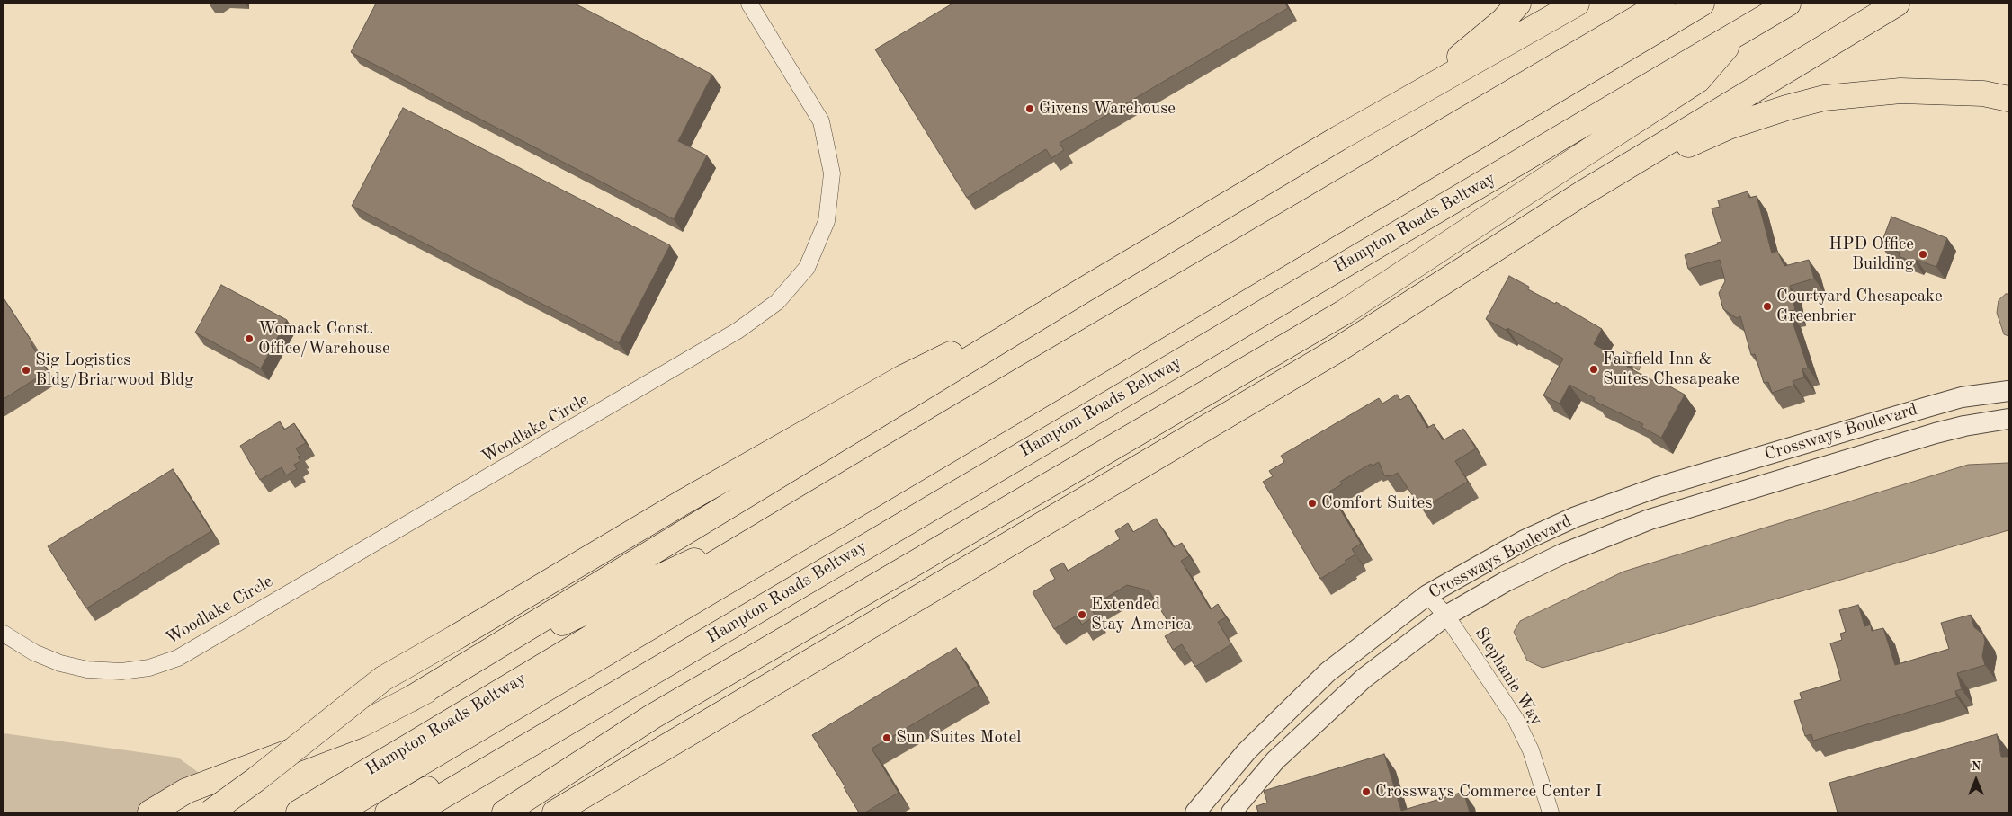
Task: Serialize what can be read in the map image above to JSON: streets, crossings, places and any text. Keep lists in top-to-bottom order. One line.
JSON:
{"streets":{"highway":["Hampton Roads Beltway"],"street":["Woodlake Circle","Crossways Boulevard","Stephanie Way"]},"crossings":[["Crossways Boulevard","Stephanie Way"]],"places":["Givens Warehouse","HPD Office Building","Courtyard Chesapeake Greenbrier","Womack Const. Office/Warehouse","Fairfield Inn & Suites Chesapeake","Sig Logistics Bldg/Briarwood Bldg","Comfort Suites","Extended Stay America","Sun Suites Motel","Crossways Commerce Center I"],"north":"top"}
